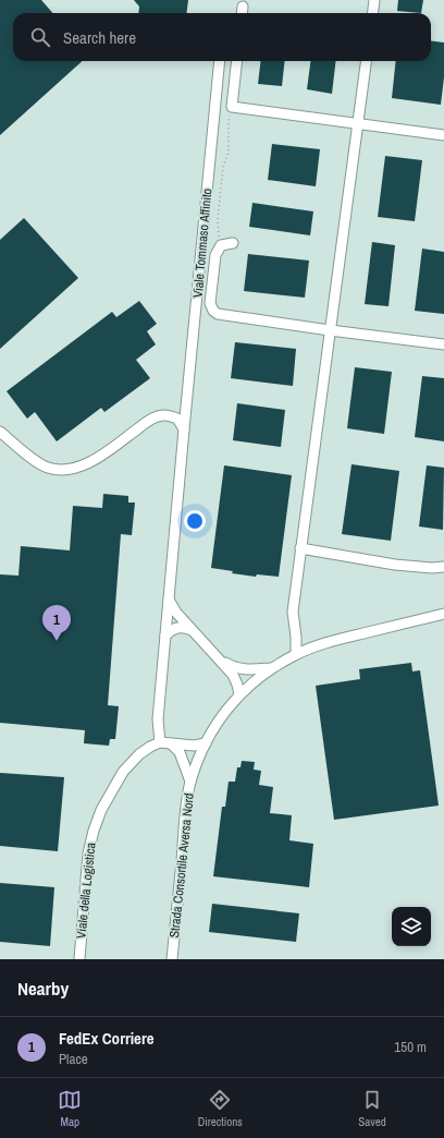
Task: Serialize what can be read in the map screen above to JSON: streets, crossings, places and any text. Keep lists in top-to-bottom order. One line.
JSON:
{"streets":{"street":["Viale Tommaso Affinito","Strada Consortile Aversa Nord","Viale della Logistica"]},"crossings":[["Viale Tommaso Affinito","Viale della Logistica"]],"page":{"search":"Search here","pins":"1","heading":"Nearby","list":[{"mark":"1","name":"FedEx Corriere","note":"Place","value":"150 m"}],"nav":["Map","Directions","Saved"]}}
